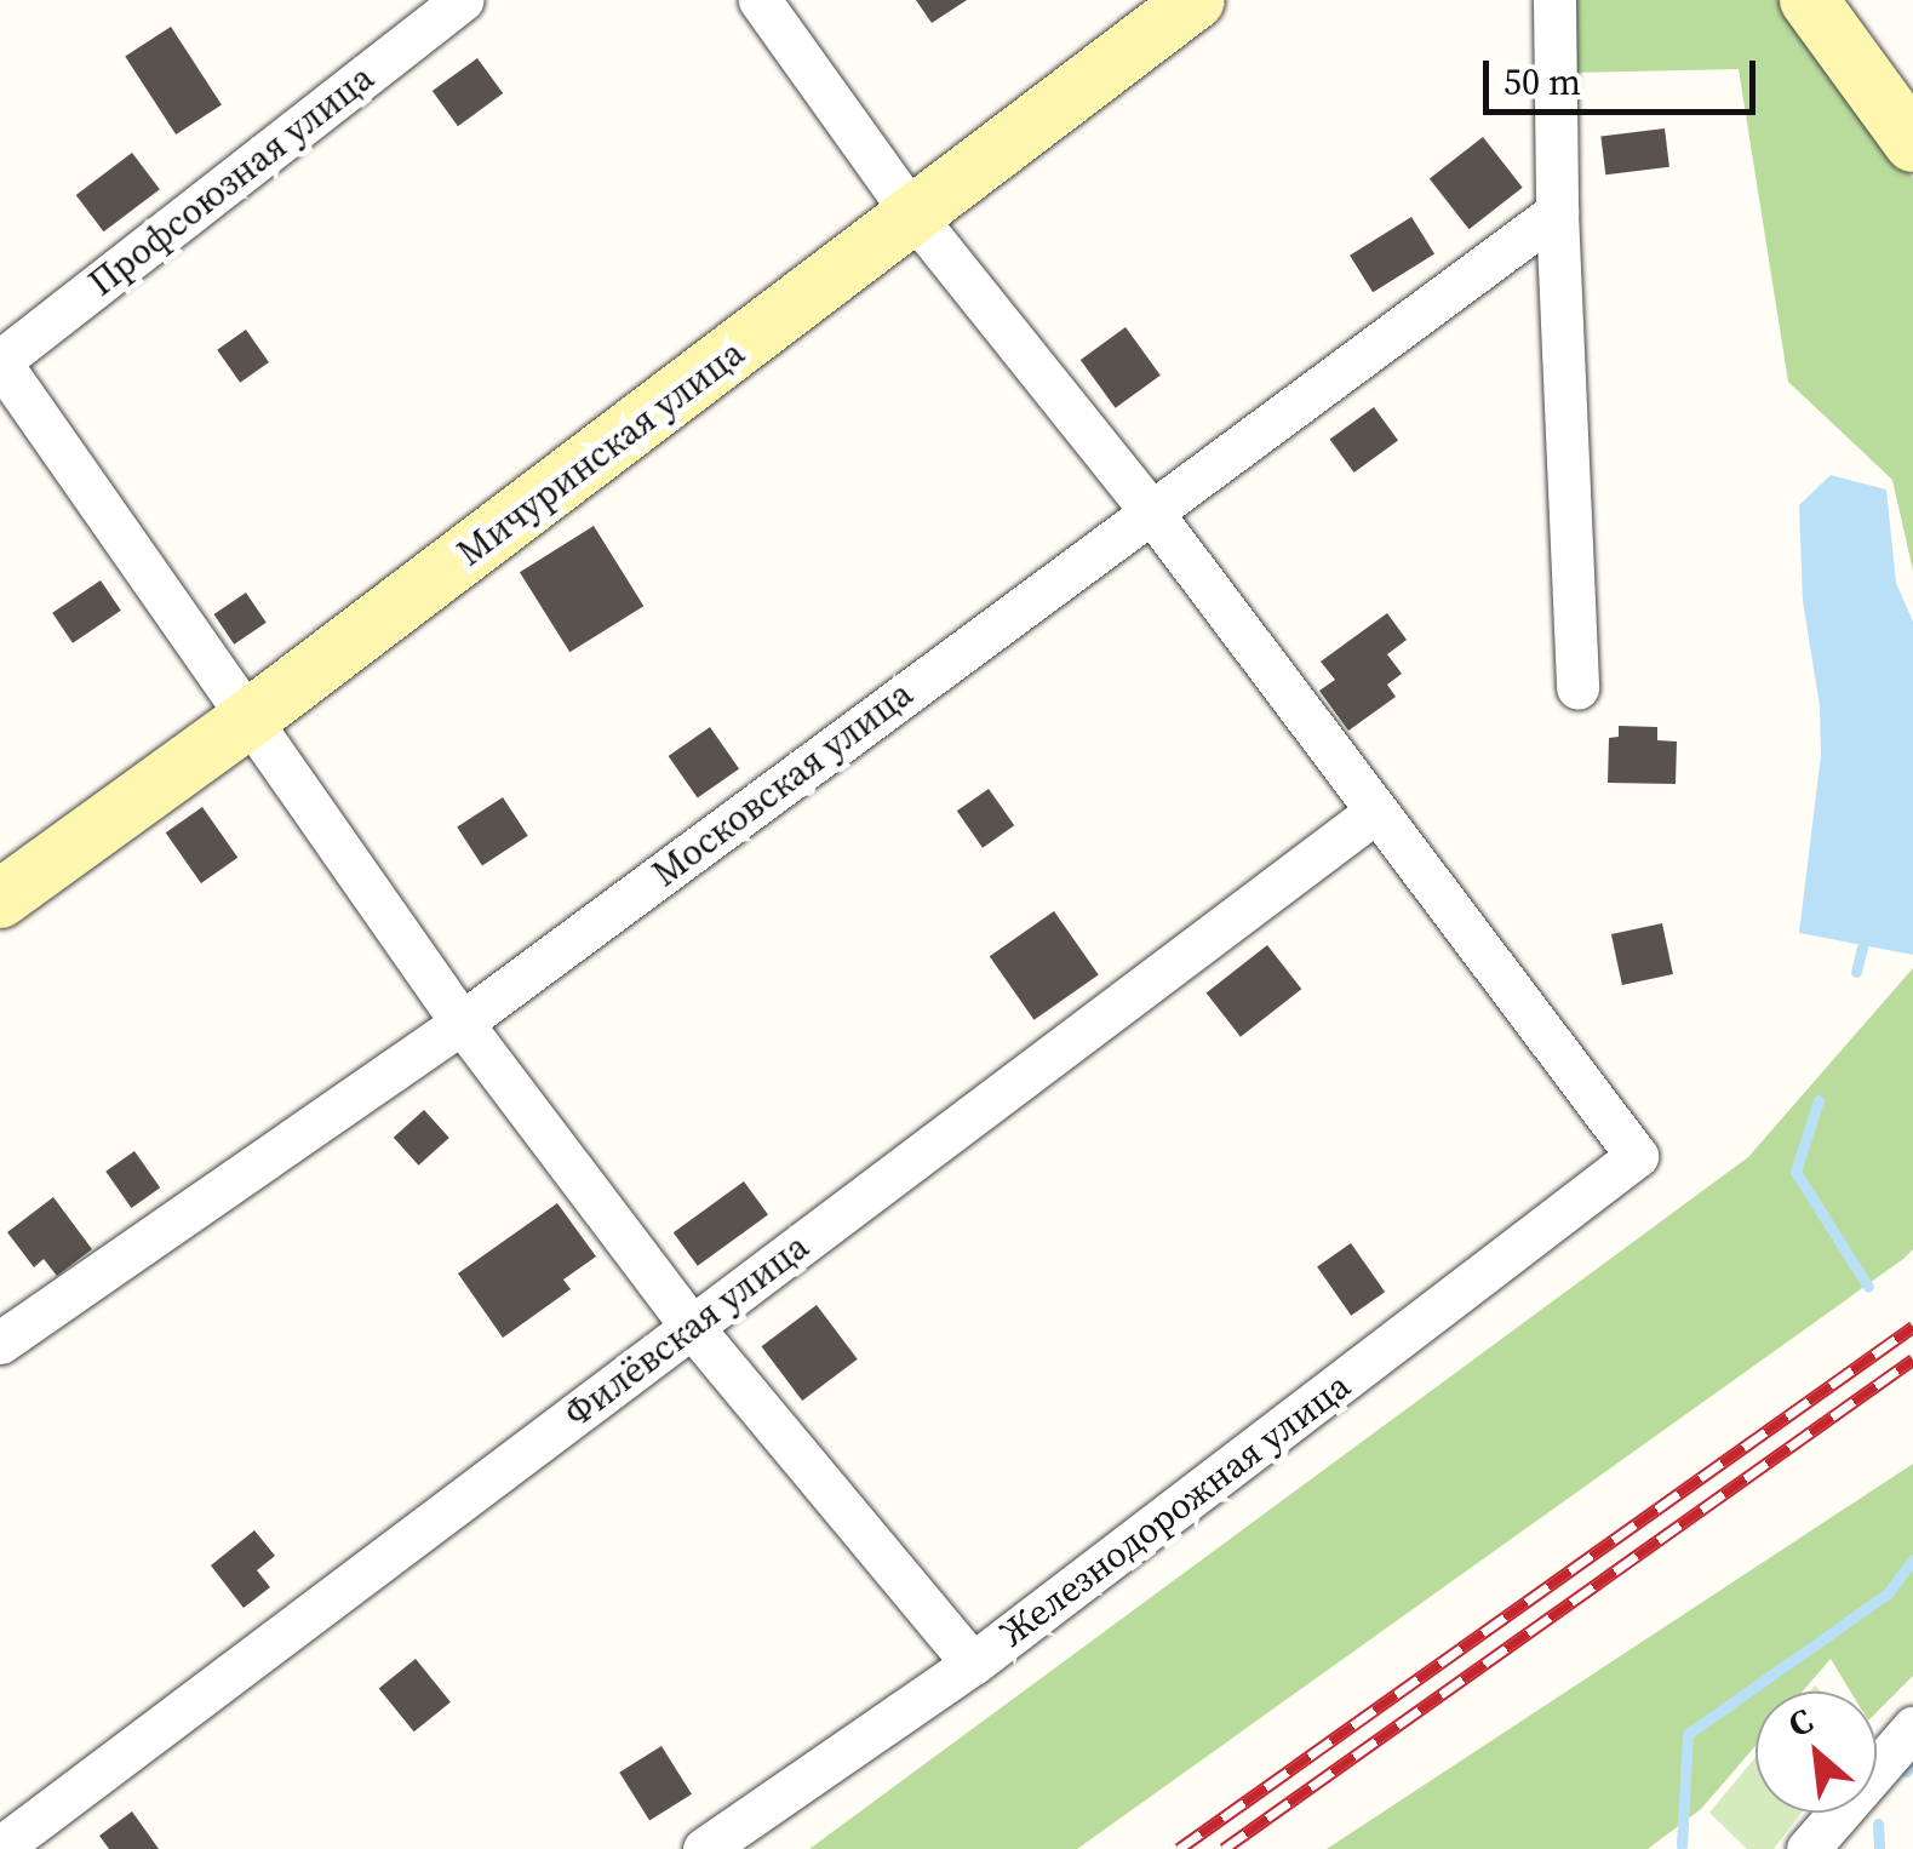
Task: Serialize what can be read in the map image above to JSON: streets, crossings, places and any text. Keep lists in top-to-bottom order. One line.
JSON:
{"streets":{"street":["Профсоюзная улица","Мичуринская улица","Московская улица","Филёвская улица","Железнодорожная улица"]},"crossings":[["Филёвская улица","Железнодорожная улица"]],"scale_bar":"50 m","north":"top left"}
